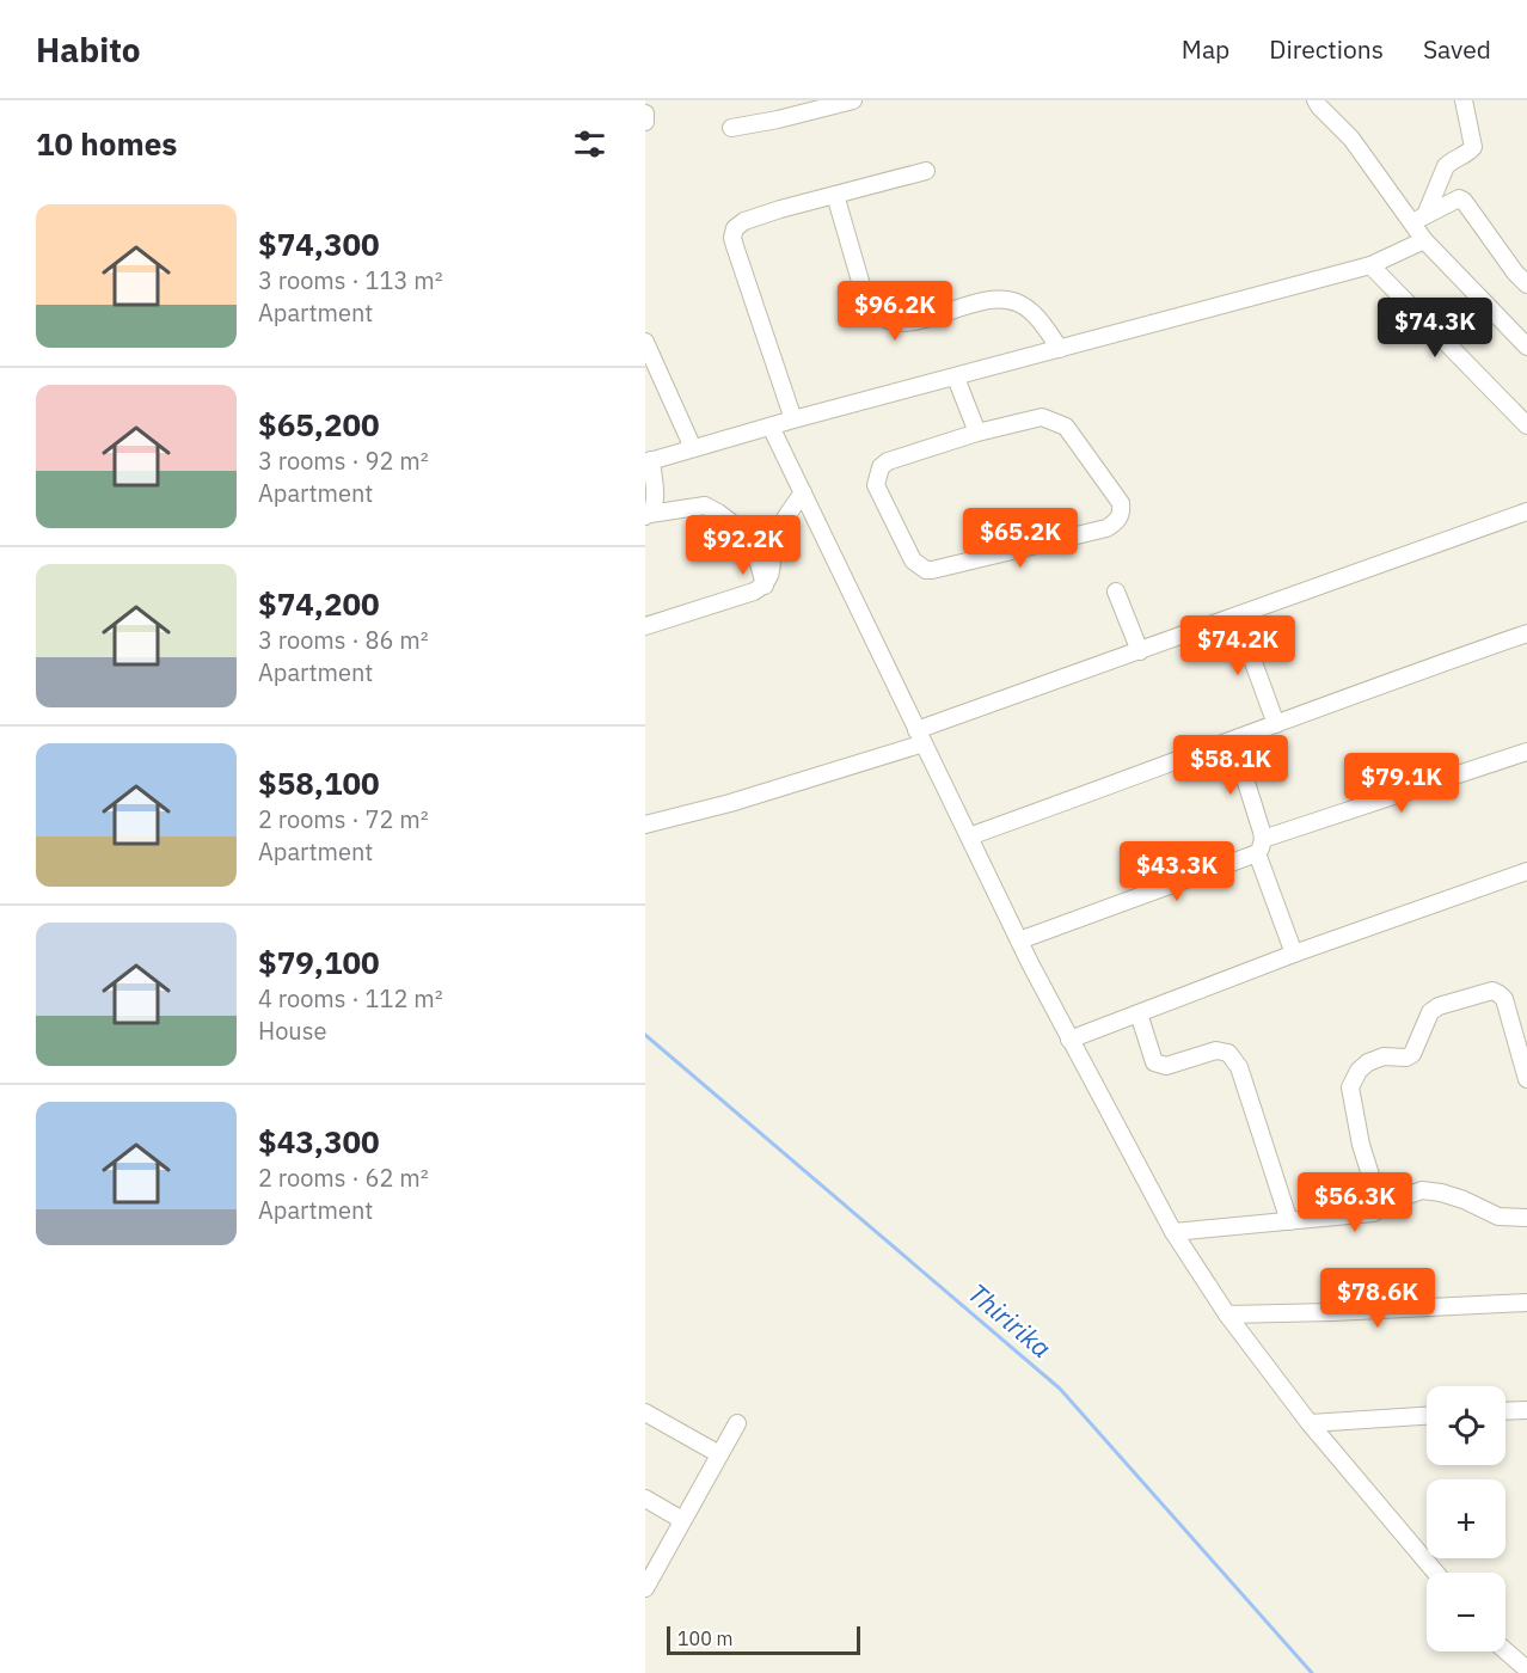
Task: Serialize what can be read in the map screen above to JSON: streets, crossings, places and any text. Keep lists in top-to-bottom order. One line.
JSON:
{"water":["Thiririka"],"scale_bar":"100 m","page":{"header":"Habito","nav":["Map","Directions","Saved"],"heading":"10 homes","list":[{"name":"$74,300","note":"3 rooms · 113 m² · Apartment"},{"name":"$65,200","note":"3 rooms · 92 m² · Apartment"},{"name":"$74,200","note":"3 rooms · 86 m² · Apartment"},{"name":"$58,100","note":"2 rooms · 72 m² · Apartment"},{"name":"$79,100","note":"4 rooms · 112 m² · House"},{"name":"$43,300","note":"2 rooms · 62 m² · Apartment"}],"price":["$96.2K","$74.3K","$65.2K","$92.2K","$74.2K","$58.1K","$79.1K","$43.3K","$56.3K","$78.6K"],"map_buttons":["+","−"],"scale":"100 m"}}
